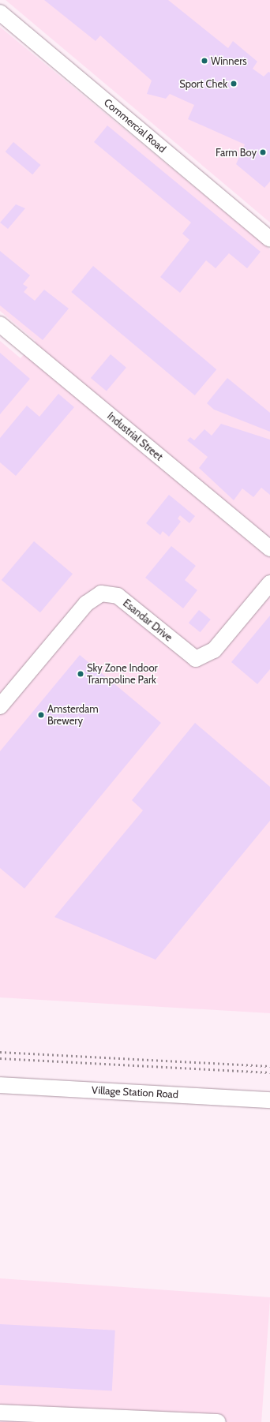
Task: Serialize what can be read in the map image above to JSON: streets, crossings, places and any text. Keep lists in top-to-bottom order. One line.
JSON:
{"streets":{"street":["Commercial Road","Industrial Street","Esandar Drive","Village Station Road"]},"places":["Winners","Sport Chek","Farm Boy","Sky Zone Indoor Trampoline Park","Amsterdam Brewery"]}
